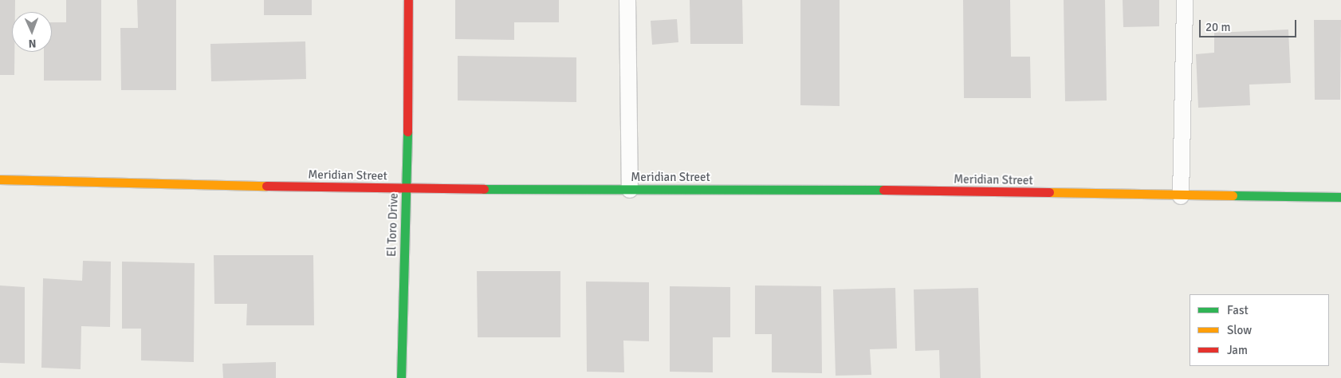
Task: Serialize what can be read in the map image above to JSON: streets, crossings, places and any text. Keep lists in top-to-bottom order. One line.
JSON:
{"streets":{"street":["Meridian Street","El Toro Drive"]},"crossings":[["Meridian Street","El Toro Drive"]],"legend":["Fast","Slow","Jam"],"scale_bar":"20 m","north":"bottom"}
